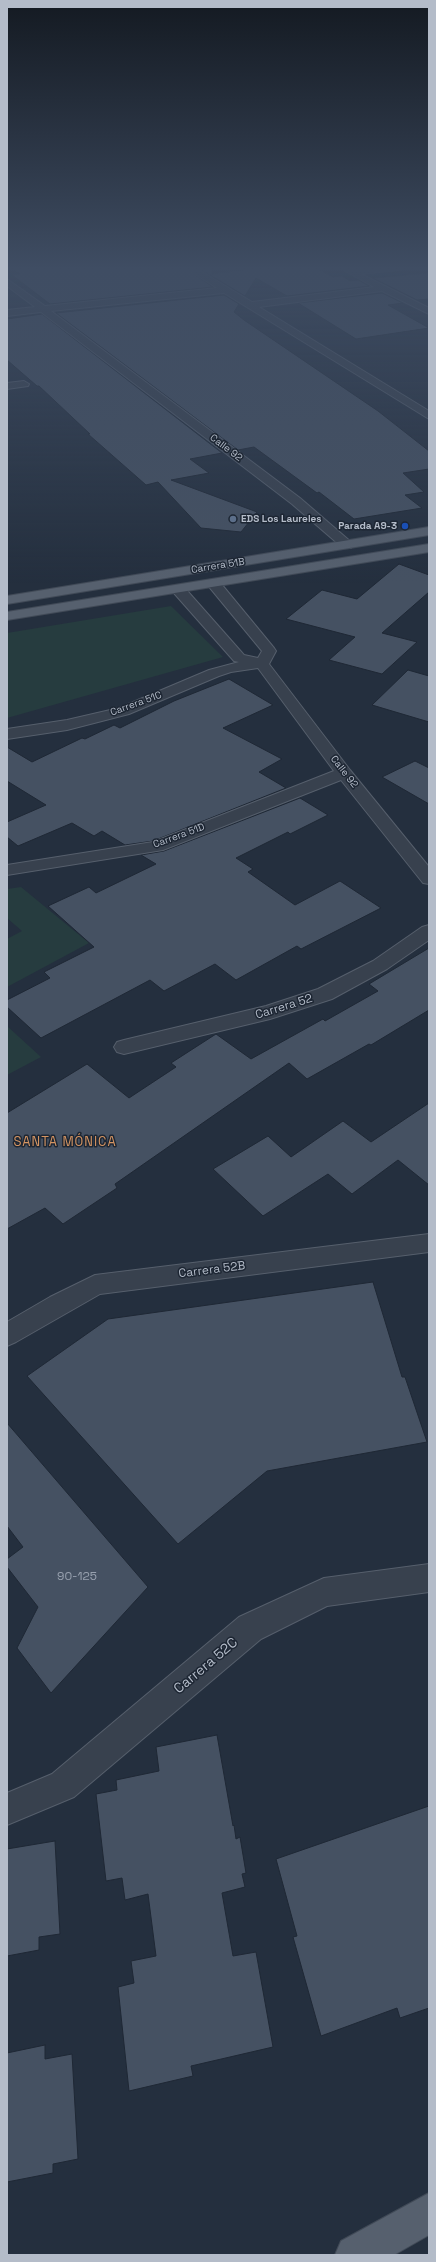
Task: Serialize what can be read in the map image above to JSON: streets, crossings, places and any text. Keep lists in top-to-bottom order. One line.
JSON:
{"streets":{"main road":["Carrera 51B"],"street":["Calle 92","Carrera 51C","Carrera 51D","Carrera 52","Carrera 52B","Carrera 52C"]},"crossings":[["Calle 92","Carrera 51B"],["Calle 92","Carrera 51C"],["Calle 92","Carrera 51D"]],"districts":["SANTA MÓNICA"],"places":["EDS Los Laureles","Parada A9-3"],"house_numbers":["90-125"]}
